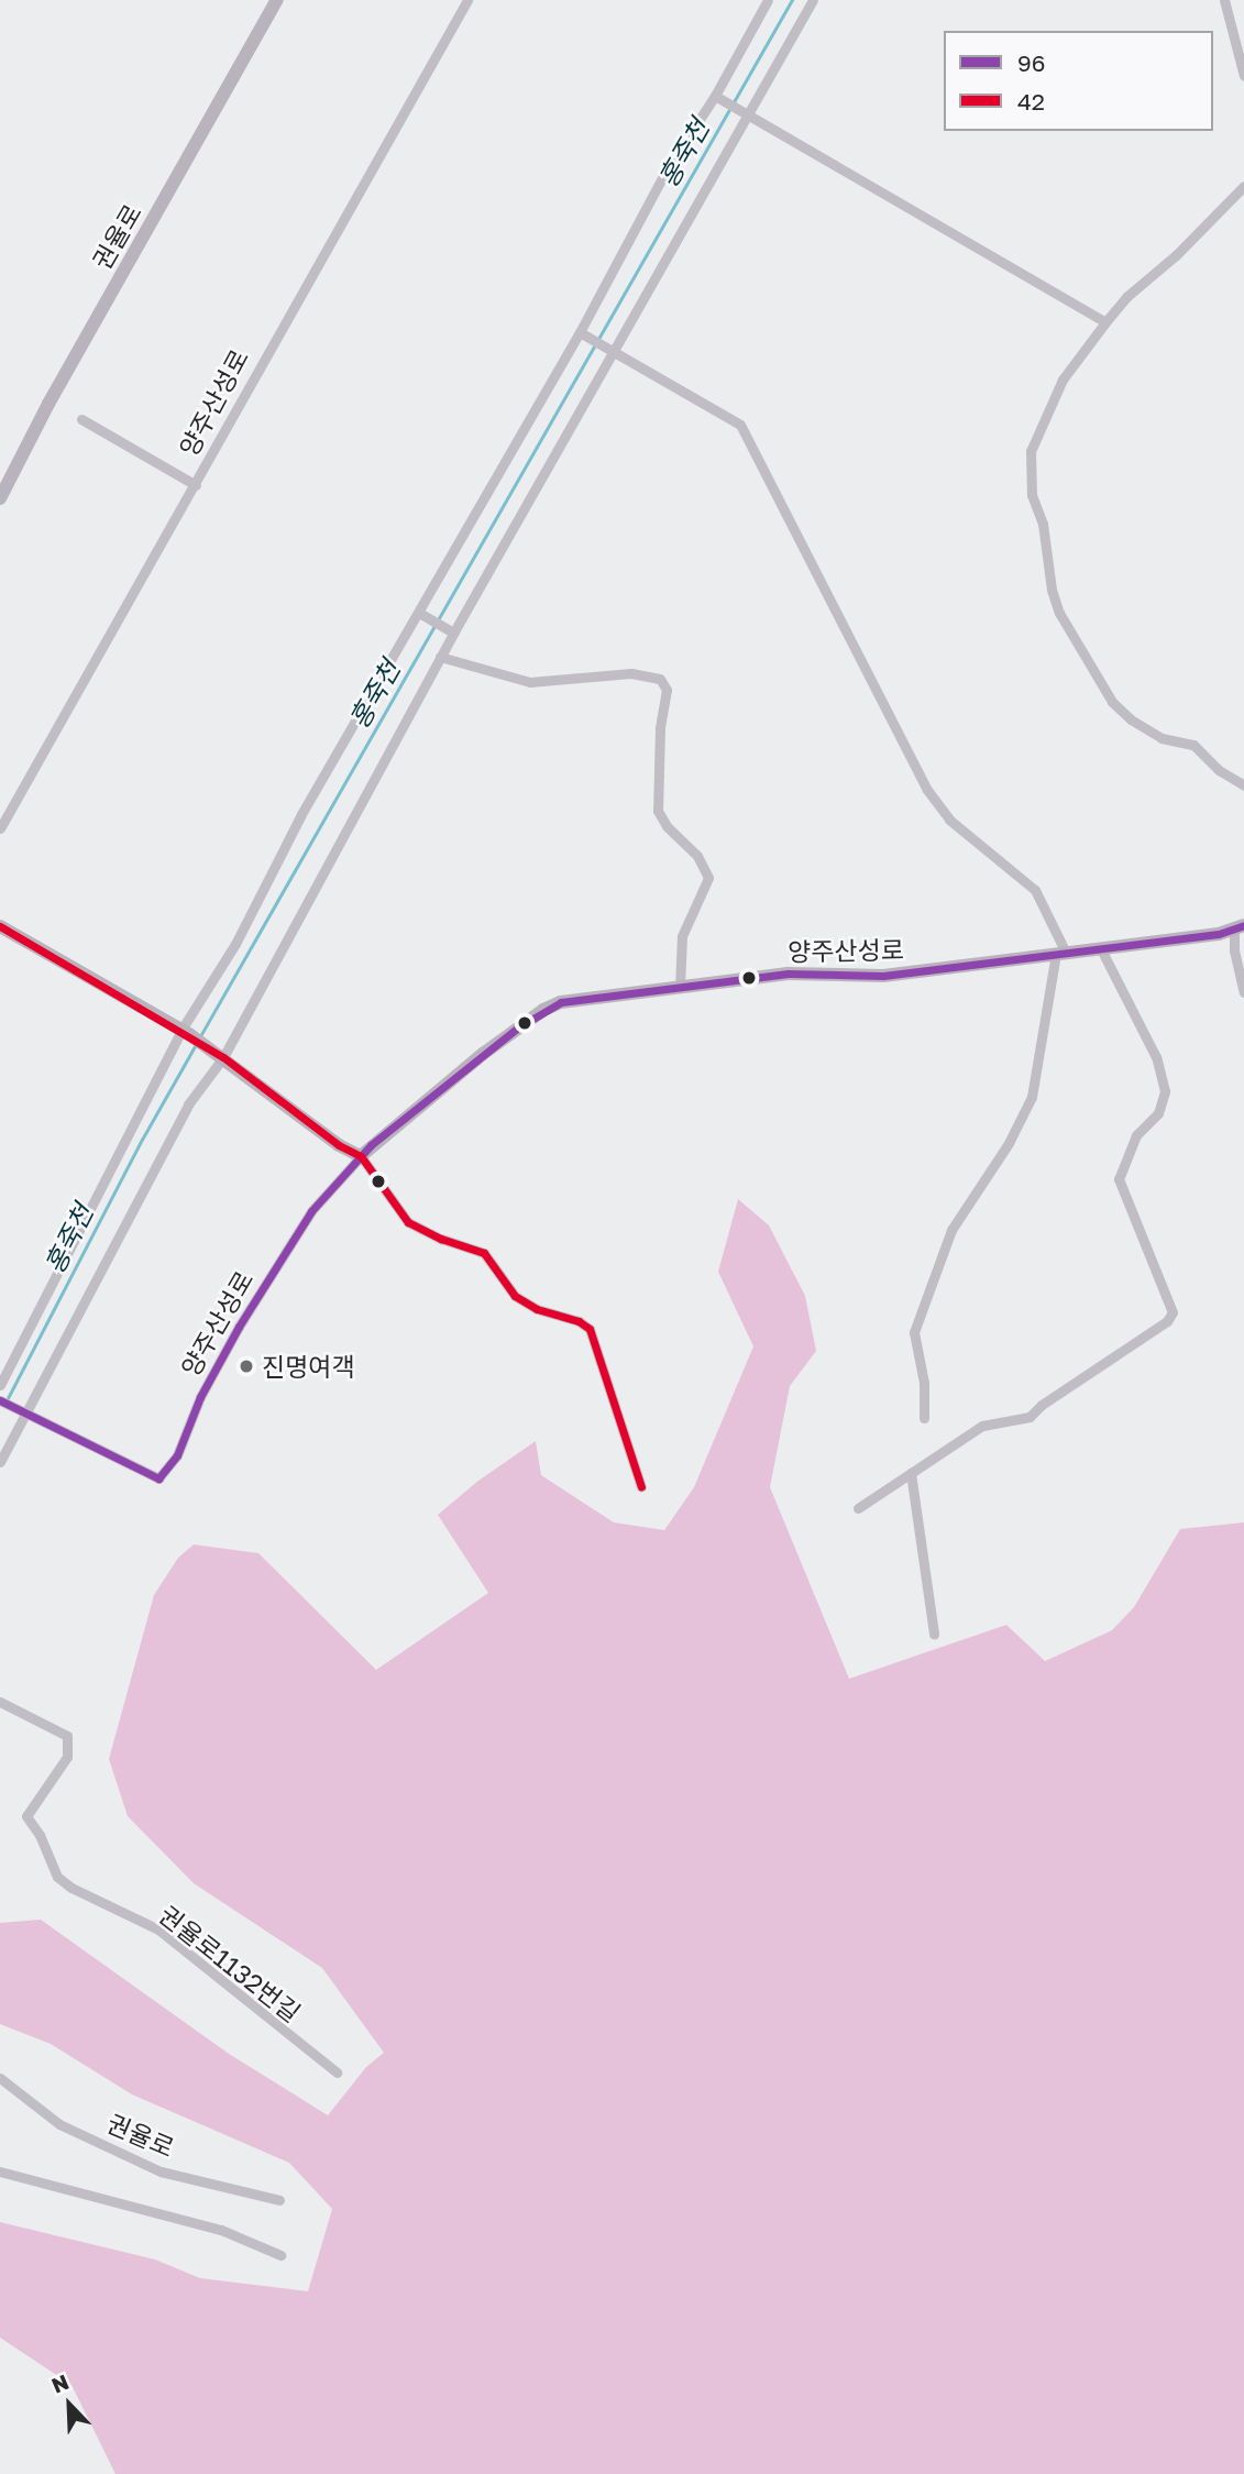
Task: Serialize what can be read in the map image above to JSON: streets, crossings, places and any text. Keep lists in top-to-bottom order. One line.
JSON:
{"streets":{"street":["권율로","양주산성로","권율로1132번길"]},"water":["홍죽천"],"places":["진명여객"],"lines":["transit line 96","transit line 42"],"legend":["96","42"],"north":"top left"}
